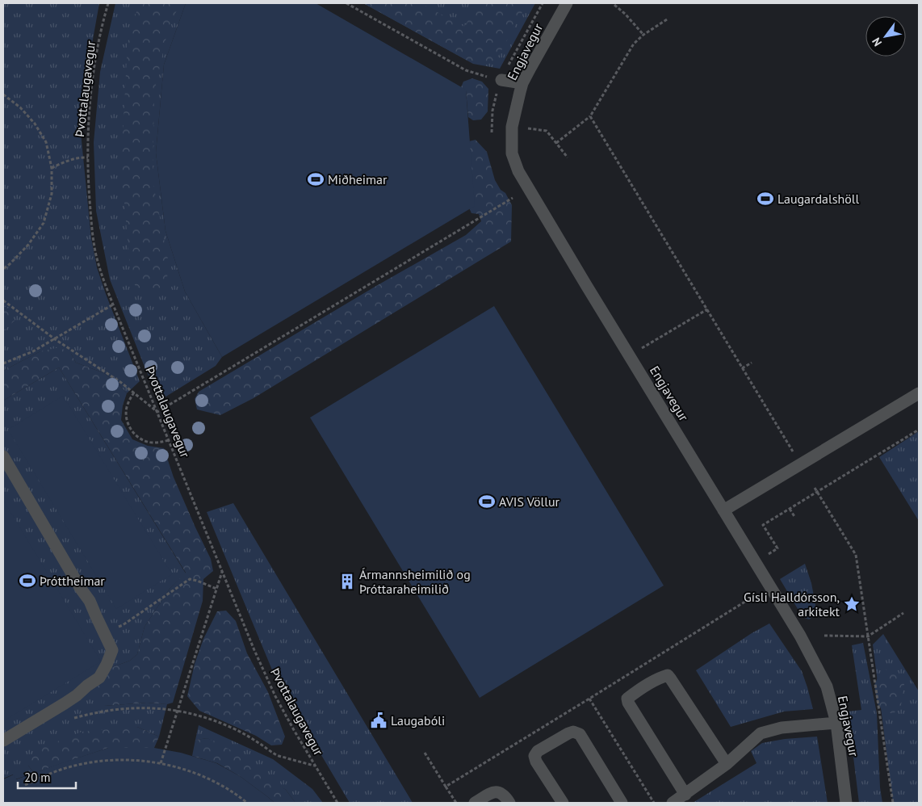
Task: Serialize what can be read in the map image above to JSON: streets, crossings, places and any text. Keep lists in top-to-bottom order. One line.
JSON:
{"streets":{"street":["Engjavegur"],"path":["Þvottalaugavegur"]},"places":{"sports":["Miðheimar","Laugardalshöll","AVIS Völlur","Þróttheimar"],"building":["Ármannsheimilið og Þróttaraheimilið"],"place":["Gísli Halldórsson, arkitekt"],"public building":["Laugabóli"]},"scale_bar":"20 m","north":"bottom left"}
